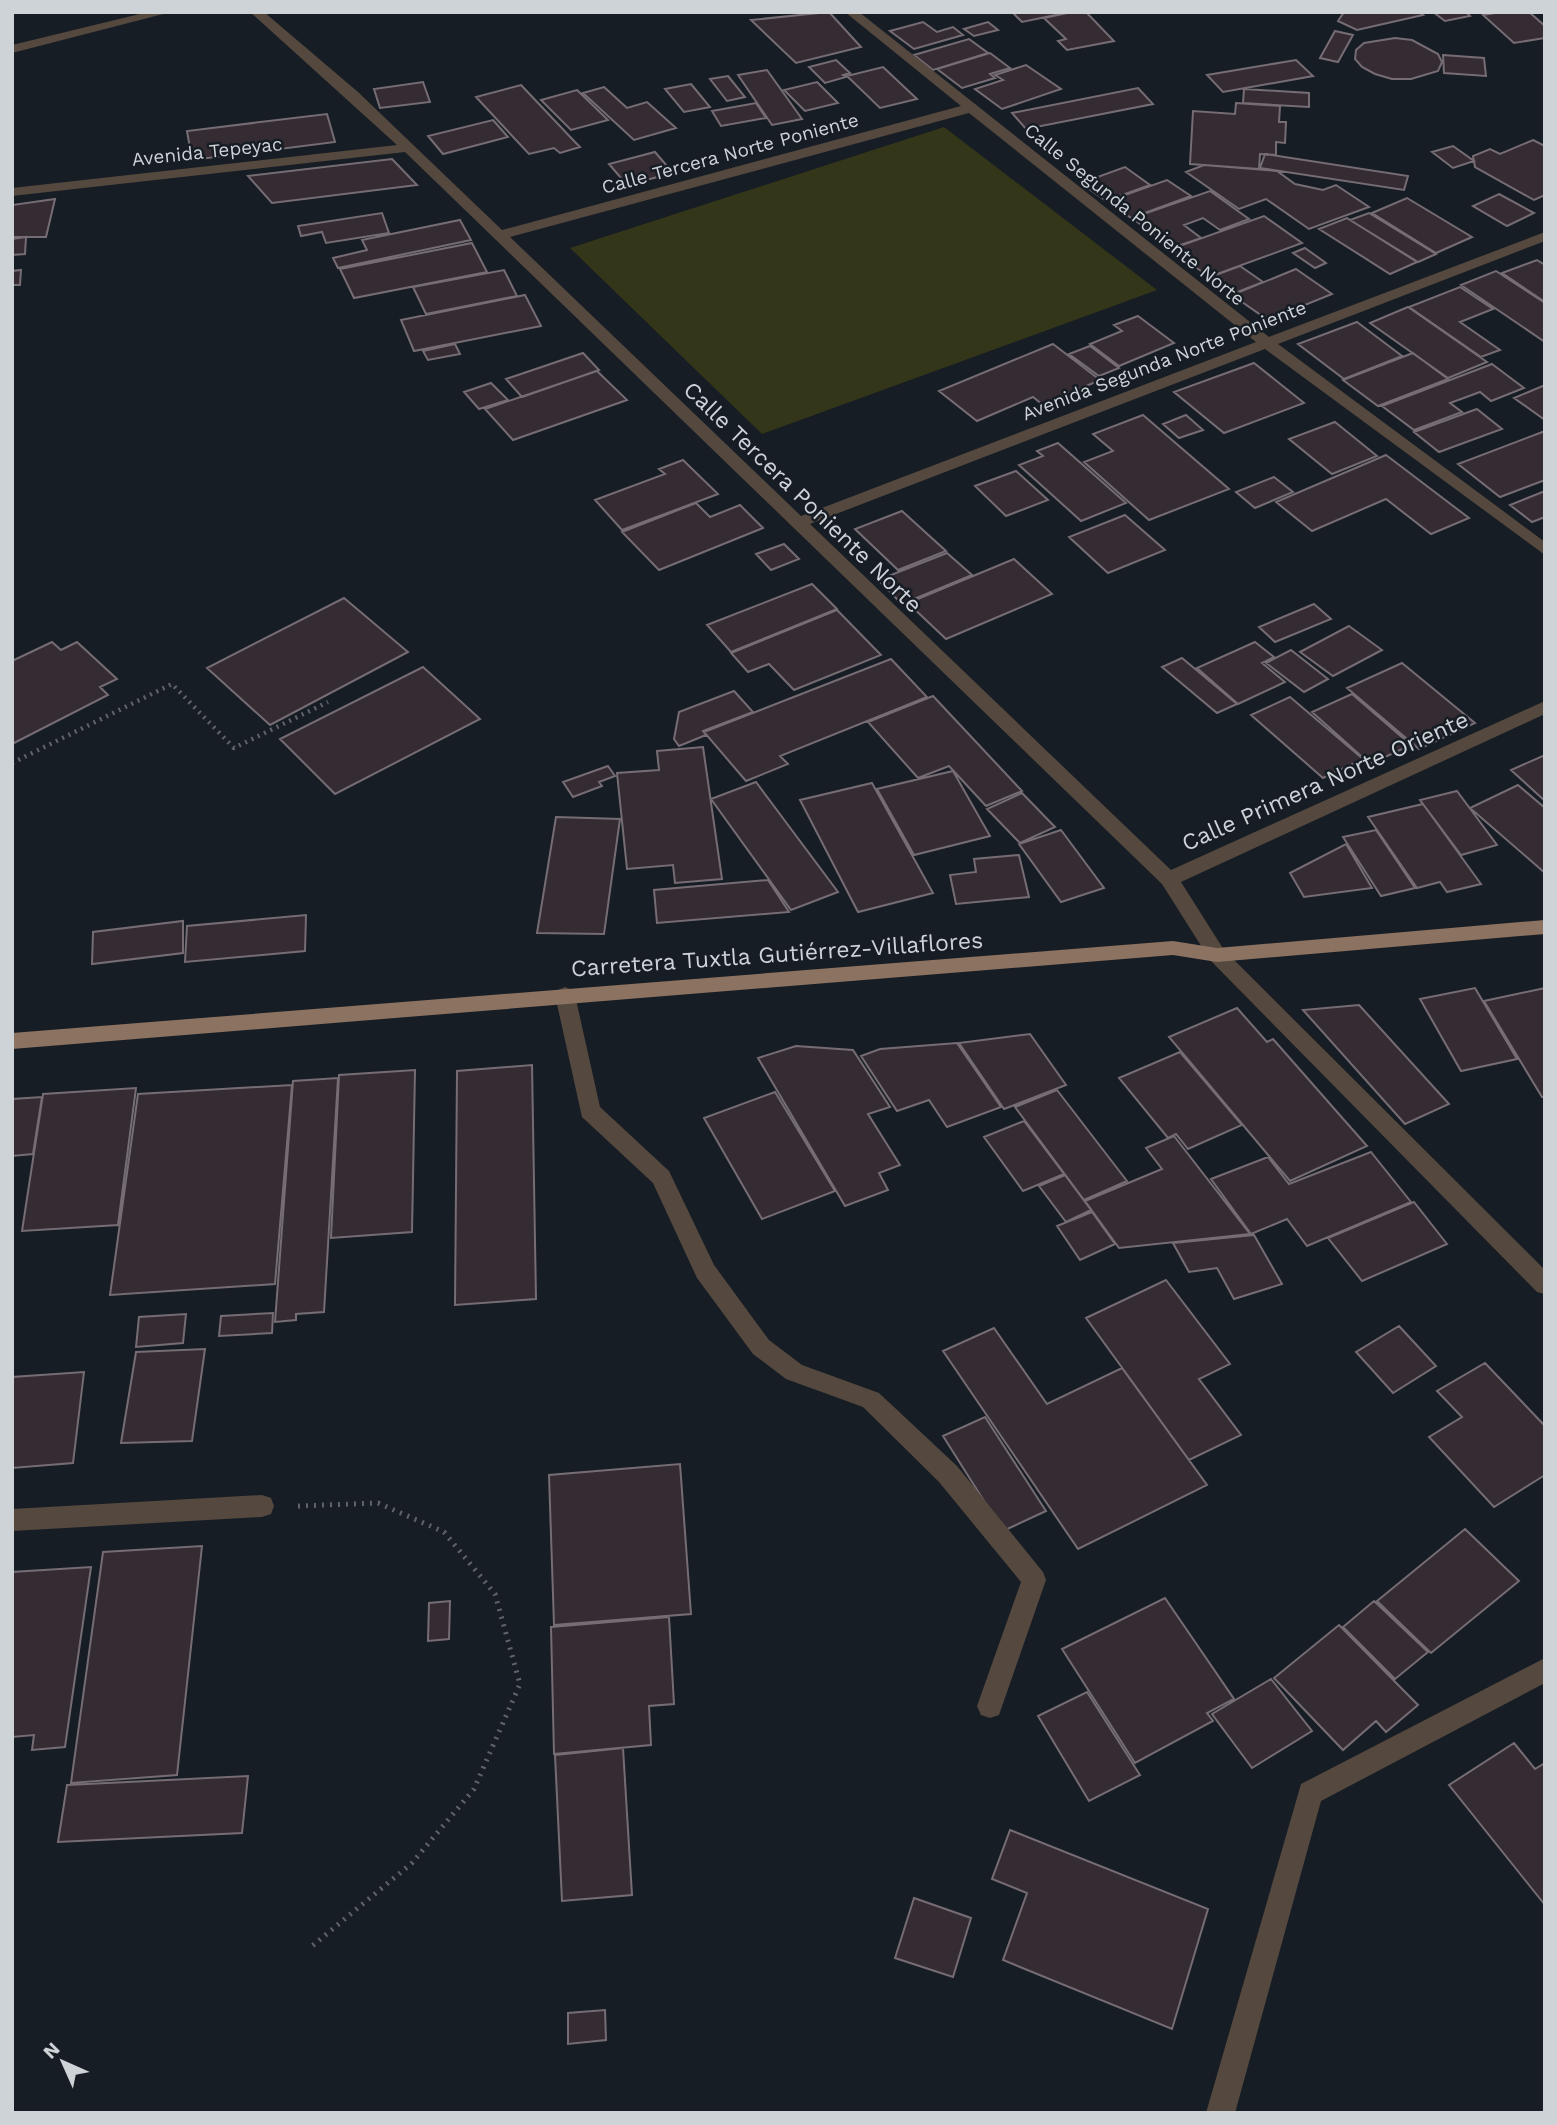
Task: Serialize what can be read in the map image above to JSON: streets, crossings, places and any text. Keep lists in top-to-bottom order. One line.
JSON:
{"streets":{"main road":["Carretera Tuxtla Gutiérrez-Villaflores"],"street":["Avenida Tepeyac","Calle Tercera Norte Poniente","Calle Segunda Poniente Norte","Avenida Segunda Norte Poniente","Calle Tercera Poniente Norte","Calle Primera Norte Oriente"]},"crossings":[["Avenida Tepeyac","Calle Tercera Poniente Norte"],["Calle Tercera Norte Poniente","Calle Segunda Poniente Norte"],["Calle Tercera Norte Poniente","Calle Tercera Poniente Norte"],["Calle Segunda Poniente Norte","Avenida Segunda Norte Poniente"],["Avenida Segunda Norte Poniente","Calle Tercera Poniente Norte"],["Calle Tercera Poniente Norte","Calle Primera Norte Oriente"],["Calle Primera Norte Oriente","Carretera Tuxtla Gutiérrez-Villaflores"]],"north":"top left"}
